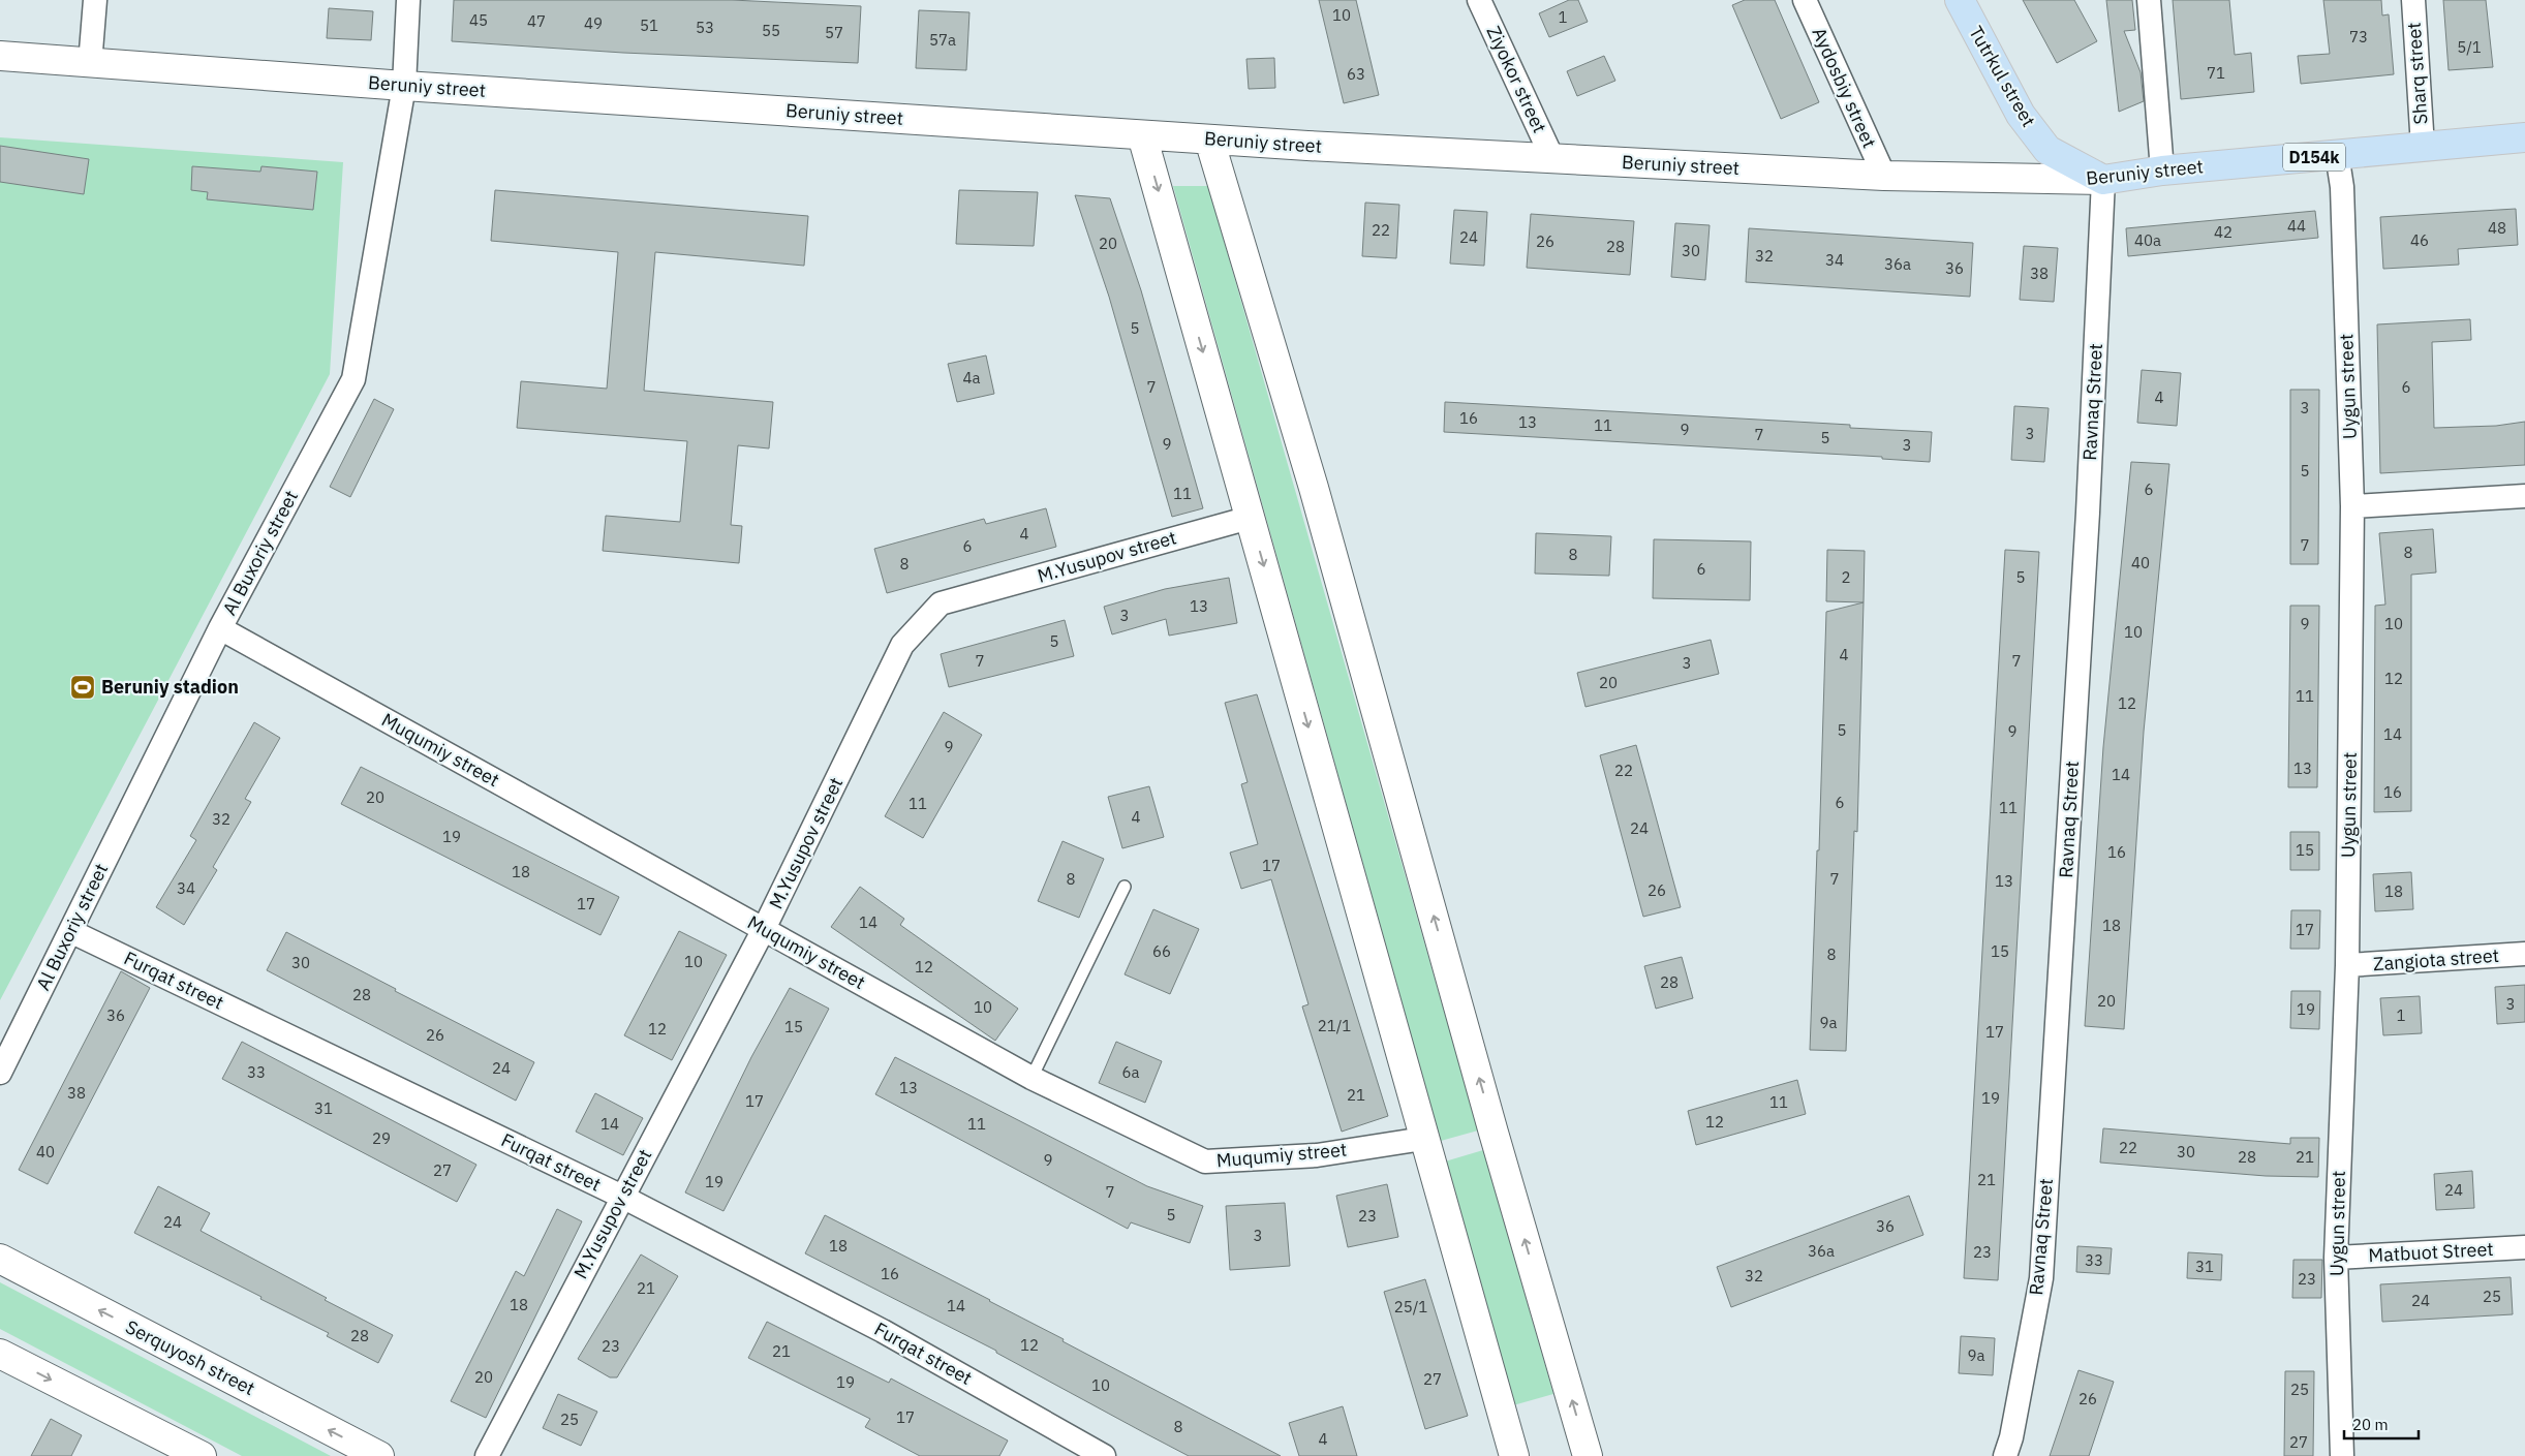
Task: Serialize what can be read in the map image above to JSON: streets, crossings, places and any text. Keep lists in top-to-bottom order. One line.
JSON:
{"streets":{"main road":["Tutrkul street","Beruniy street","D154k"],"street":["Sharq street","Ziyokor street","Aydosbiy street","Uygun street","Ravnaq Street","Al Buxoriy street","M.Yusupov street","Muqumiy street","Zangiota street","Furqat street","Matbuot Street","Serquyosh street"]},"crossings":[["Sharq street","Beruniy street"],["Tutrkul street","Beruniy street"],["Tutrkul street","Ravnaq Street"],["Ziyokor street","Beruniy street"],["Beruniy street","Aydosbiy street"],["Beruniy street","Uygun street"],["Beruniy street","Ravnaq Street"],["Beruniy street","Al Buxoriy street"],["Uygun street","Zangiota street"],["Uygun street","Matbuot Street"],["Al Buxoriy street","Muqumiy street"],["Al Buxoriy street","Furqat street"],["M.Yusupov street","Muqumiy street"],["M.Yusupov street","Furqat street"]],"places":{"sports":["Beruniy stadion"]},"house_numbers":["10","1","45","47","49","51","53","55","57","73","57a","5/1","71","63","44","48","22","42","24","40a","46","26","20","28","30","32","34","36a","36","38","5","4a","7","6","4","3","16","13","11","9","3","7","5","9","3","5","6","11","4","7","6","8","8","40","8","6","2","5","13","3","9","10","10","5","4","7","7","3","12","20","11","12","5","9","14","9","13","22","14","16","20","6","11","11","4","32","24","19","15","16","17","18","8","7","13","34","26","18","17","14","18","17","66","15","8","10","30","12","28","28","20","3","10","19","36","1","9a","21/1","15","12","17","26","24","33","6a","13","38","21","19","17","11","31","12","14","11","29","22","40","30","28","21","9","27","21","19","24","7","5","23","24","36","3","18","36a","23","33","31","16","32","23","21","25","24","18","14","25/1","28","12","23","21","9a","20","27","19","10","25","26","17","25","8","4","27"],"scale_bar":"20 m"}
